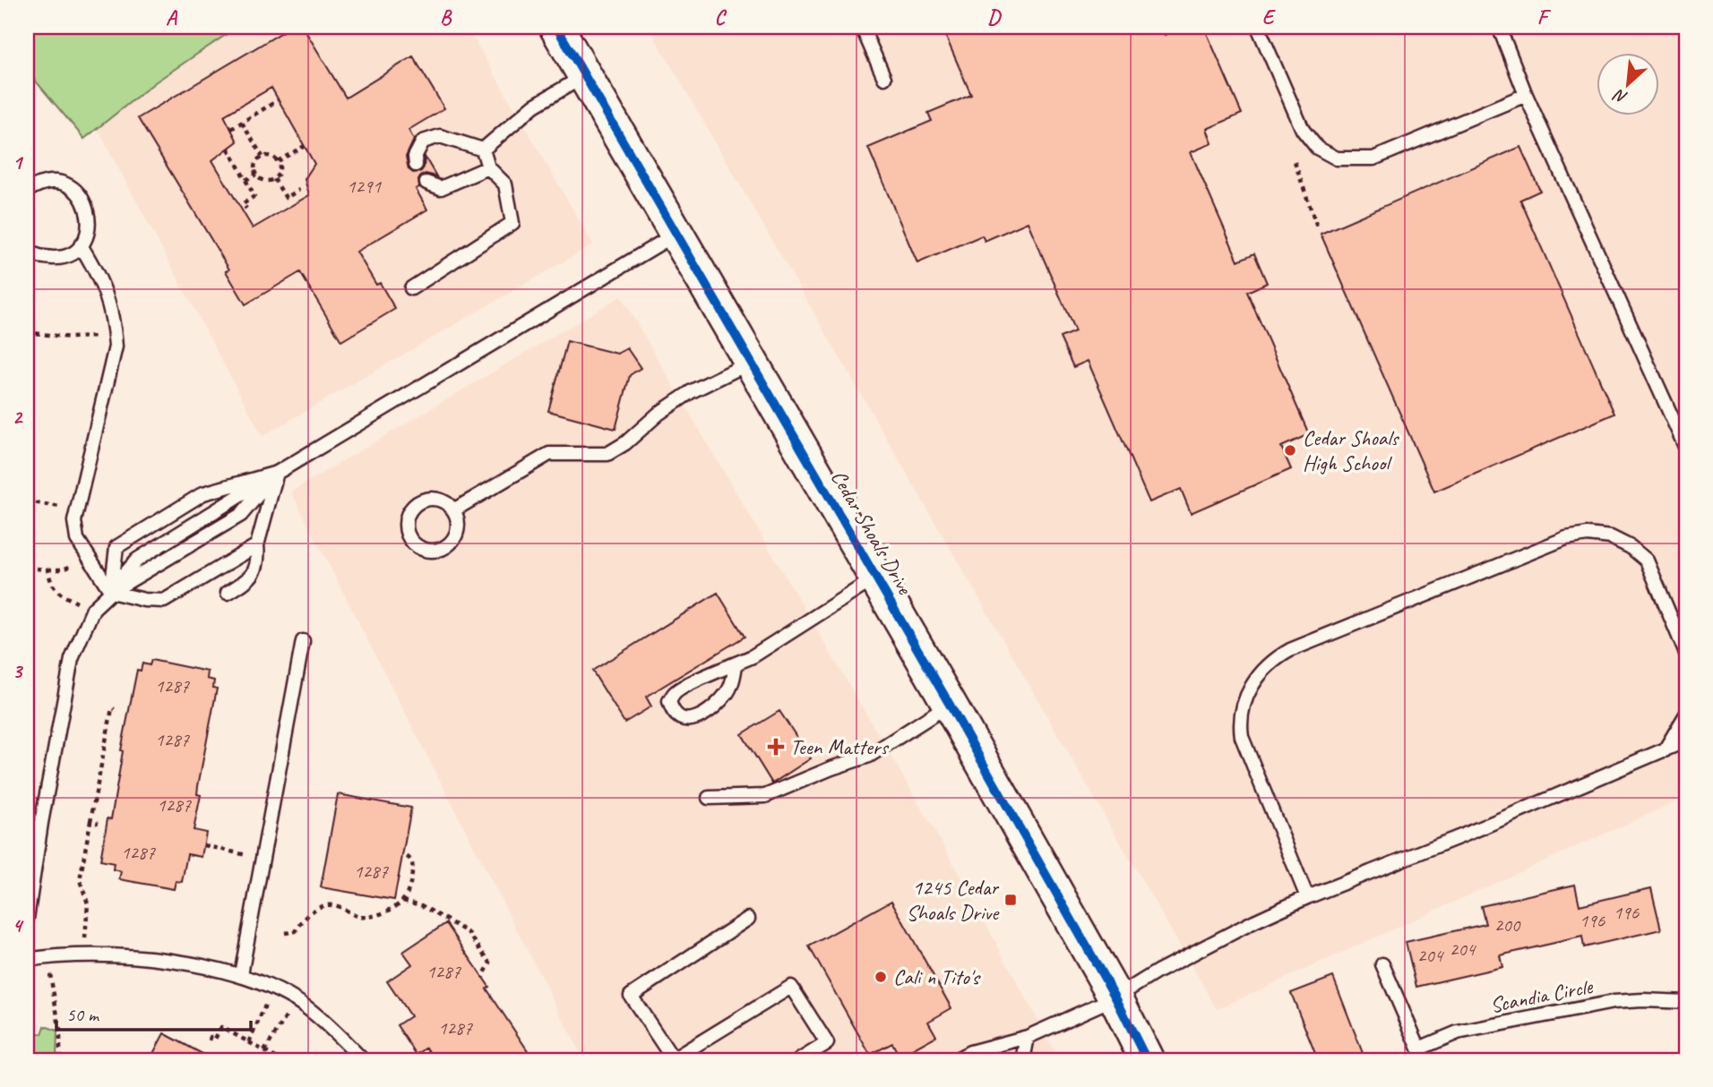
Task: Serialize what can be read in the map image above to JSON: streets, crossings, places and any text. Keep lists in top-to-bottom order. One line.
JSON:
{"streets":{"street":["Cedar Shoals Drive"],"lane":["Scandia Circle"]},"places":{"other":["Cedar Shoals High School","Cali n Tito's"],"health":["Teen Matters"],"transit":["1245 Cedar Shoals Drive"]},"house_numbers":["1291","1287","1287","1287","1287","1287","196","196","200","204","204","1287","1287"],"scale_bar":"50 m","north":"bottom left","grid":{"columns":["A","B","C","D","E","F"],"rows":["1","2","3","4"]}}
